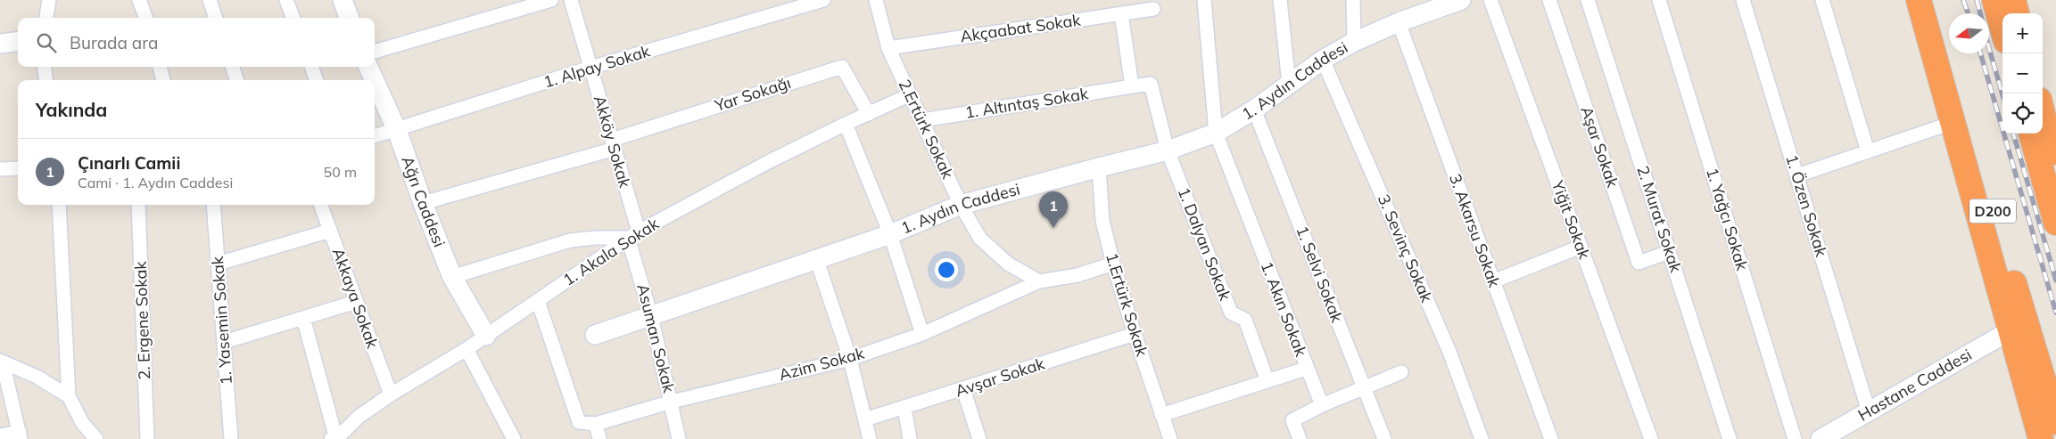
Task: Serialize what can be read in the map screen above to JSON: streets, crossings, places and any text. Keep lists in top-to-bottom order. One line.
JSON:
{"streets":{"highway":["D200"],"main road":["1. Aydın Caddesi","Ağrı Caddesi","Hastane Caddesi"],"street":["Akçaabat Sokak","1. Alpay Sokak","Yar Sokağı","1. Altıntaş Sokak","2.Ertürk Sokak","Akköy Sokak","Aşar Sokak","1. Özen Sokak","2. Murat Sokak","1. Yağcı Sokak","Yiğit Sokak","3. Akarsu Sokak","1. Dalyan Sokak","3. Sevinç Sokak","1. Akala Sokak","1. Selvi Sokak","Akkaya Sokak","1.Ertürk Sokak","1. Akın Sokak","2. Ergene Sokak","1. Yasemin Sokak","Asuman Sokak","Azim Sokak","Avşar Sokak"]},"crossings":[["Akçaabat Sokak","2.Ertürk Sokak"],["1. Alpay Sokak","Akköy Sokak"],["1. Alpay Sokak","Ağrı Caddesi"],["1. Aydın Caddesi","1. Altıntaş Sokak"],["1. Aydın Caddesi","2.Ertürk Sokak"],["1. Aydın Caddesi","3. Akarsu Sokak"],["1. Aydın Caddesi","1. Dalyan Sokak"],["1. Aydın Caddesi","3. Sevinç Sokak"],["1. Aydın Caddesi","1. Selvi Sokak"],["1. Aydın Caddesi","1.Ertürk Sokak"],["1. Aydın Caddesi","1. Akın Sokak"],["1. Aydın Caddesi","Asuman Sokak"],["Yar Sokağı","Akköy Sokak"],["Yar Sokağı","1. Akala Sokak"],["1. Altıntaş Sokak","2.Ertürk Sokak"],["1. Altıntaş Sokak","1. Dalyan Sokak"],["2.Ertürk Sokak","1. Akala Sokak"],["2.Ertürk Sokak","Azim Sokak"],["Akköy Sokak","1. Akala Sokak"],["Akköy Sokak","Asuman Sokak"],["Aşar Sokak","2. Murat Sokak"],["Ağrı Caddesi","1. Akala Sokak"],["1. Özen Sokak","Hastane Caddesi"],["1. Akala Sokak","Akkaya Sokak"],["1. Akala Sokak","Asuman Sokak"],["1.Ertürk Sokak","Avşar Sokak"],["Asuman Sokak","Azim Sokak"]],"north":"left","page":{"map_buttons":["+","−"],"search":"Burada ara","heading":"Yakında","list":[{"mark":"1","name":"Çınarlı Camii","note":"Cami · 1. Aydın Caddesi","value":"50 m"}],"pins":"1"}}
